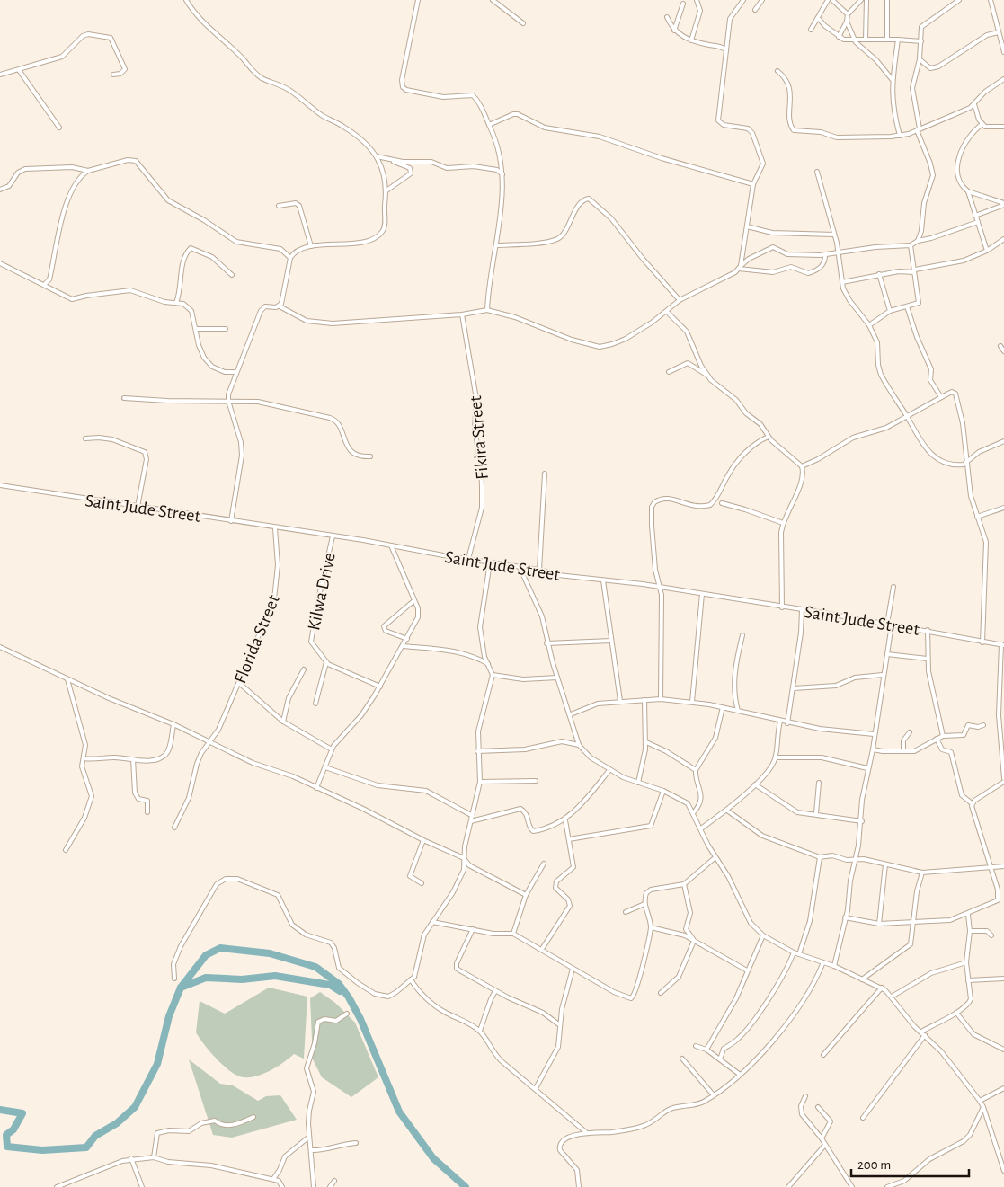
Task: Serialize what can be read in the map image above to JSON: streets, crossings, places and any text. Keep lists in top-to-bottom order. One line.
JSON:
{"streets":{"street":["Fikira Street","Saint Jude Street","Kilwa Drive","Florida Street"]},"crossings":[["Fikira Street","Saint Jude Street"],["Saint Jude Street","Kilwa Drive"],["Saint Jude Street","Florida Street"]],"scale_bar":"200 m"}
